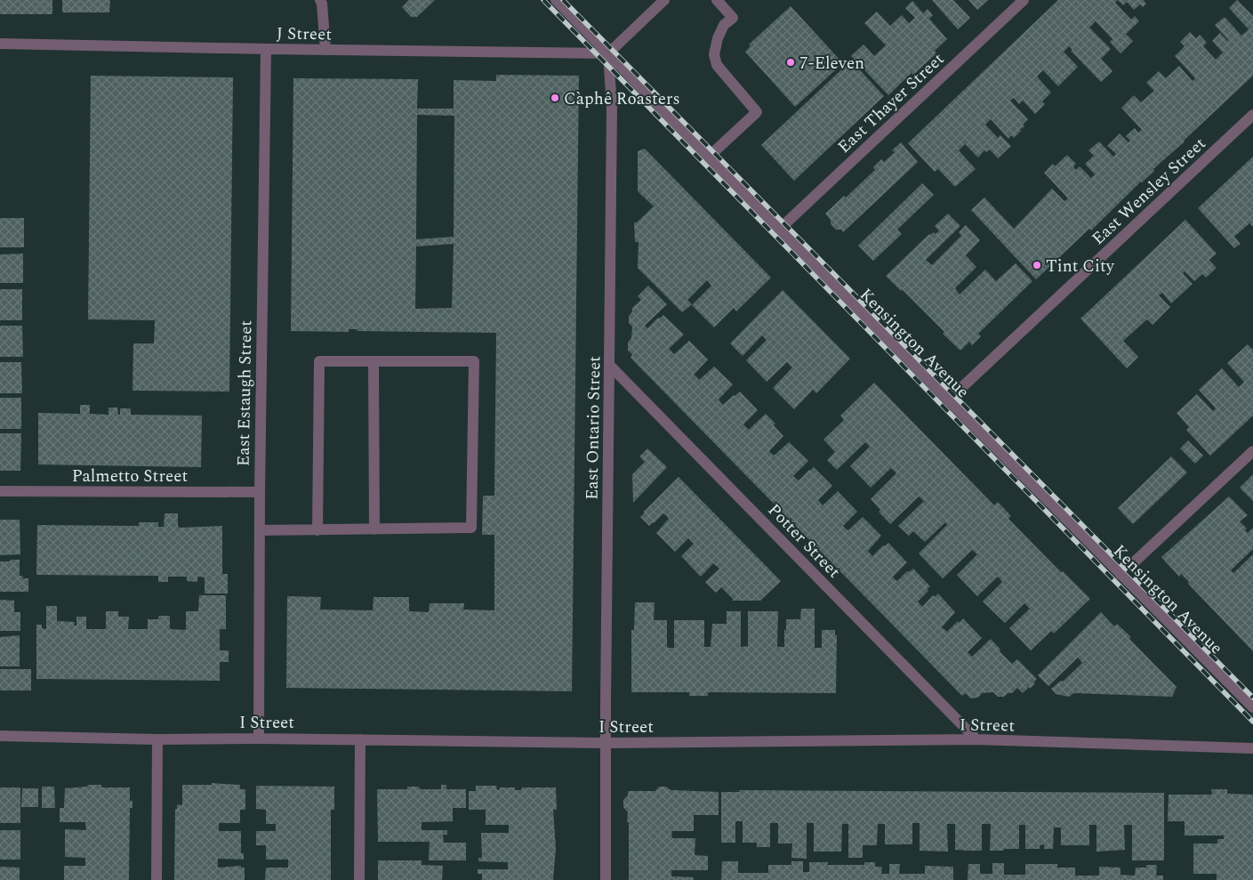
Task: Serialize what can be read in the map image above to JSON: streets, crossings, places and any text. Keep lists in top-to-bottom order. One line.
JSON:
{"streets":{"street":["J Street","East Thayer Street","East Wensley Street","Kensington Avenue","East Estaugh Street","East Ontario Street","Palmetto Street","Potter Street","I Street"]},"crossings":[["J Street","Kensington Avenue"],["J Street","East Estaugh Street"],["J Street","East Ontario Street"],["East Thayer Street","Kensington Avenue"],["East Wensley Street","Kensington Avenue"],["Kensington Avenue","East Ontario Street"],["East Estaugh Street","Palmetto Street"],["East Estaugh Street","I Street"],["East Ontario Street","Potter Street"],["East Ontario Street","I Street"],["Potter Street","I Street"]],"places":["7-Eleven","Càphê Roasters","Tint City"]}
